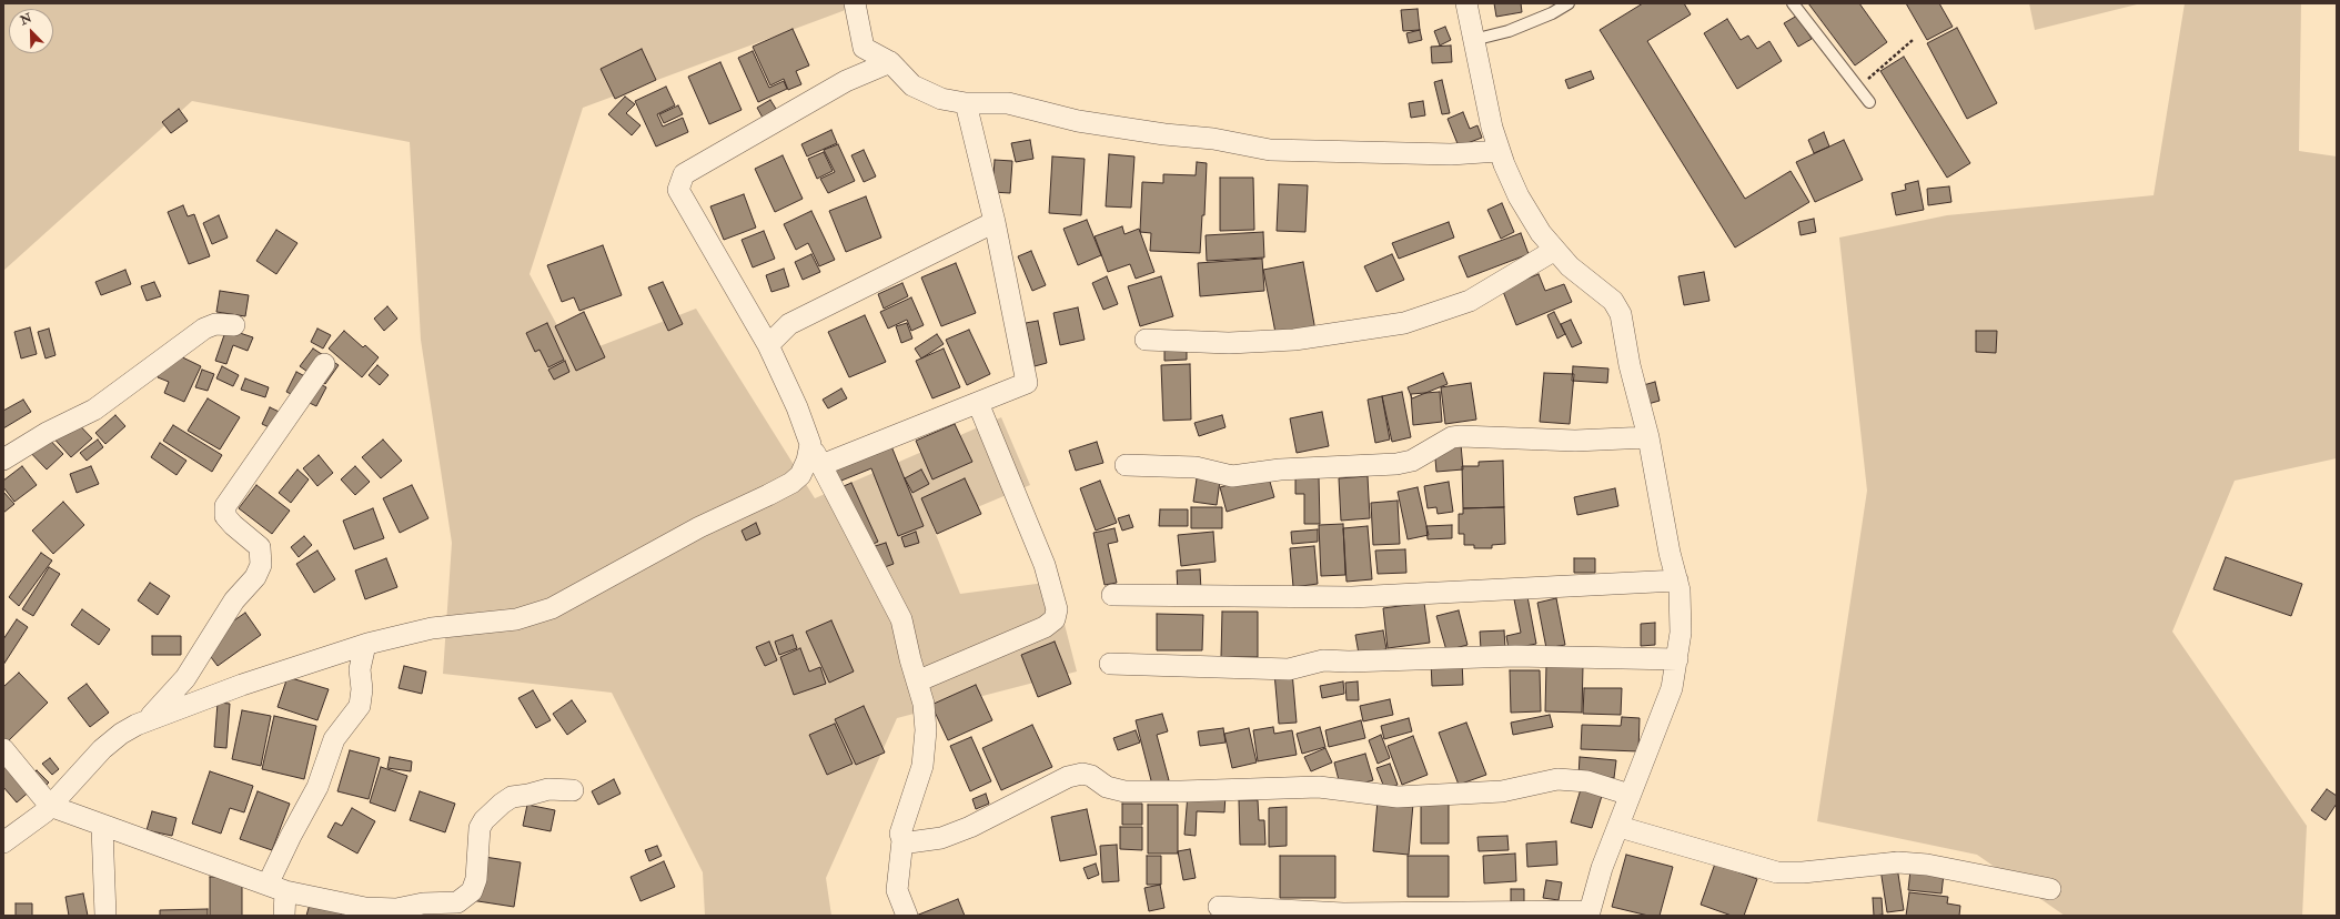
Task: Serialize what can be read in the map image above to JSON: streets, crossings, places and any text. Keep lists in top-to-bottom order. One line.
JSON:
{"north":"top left"}
